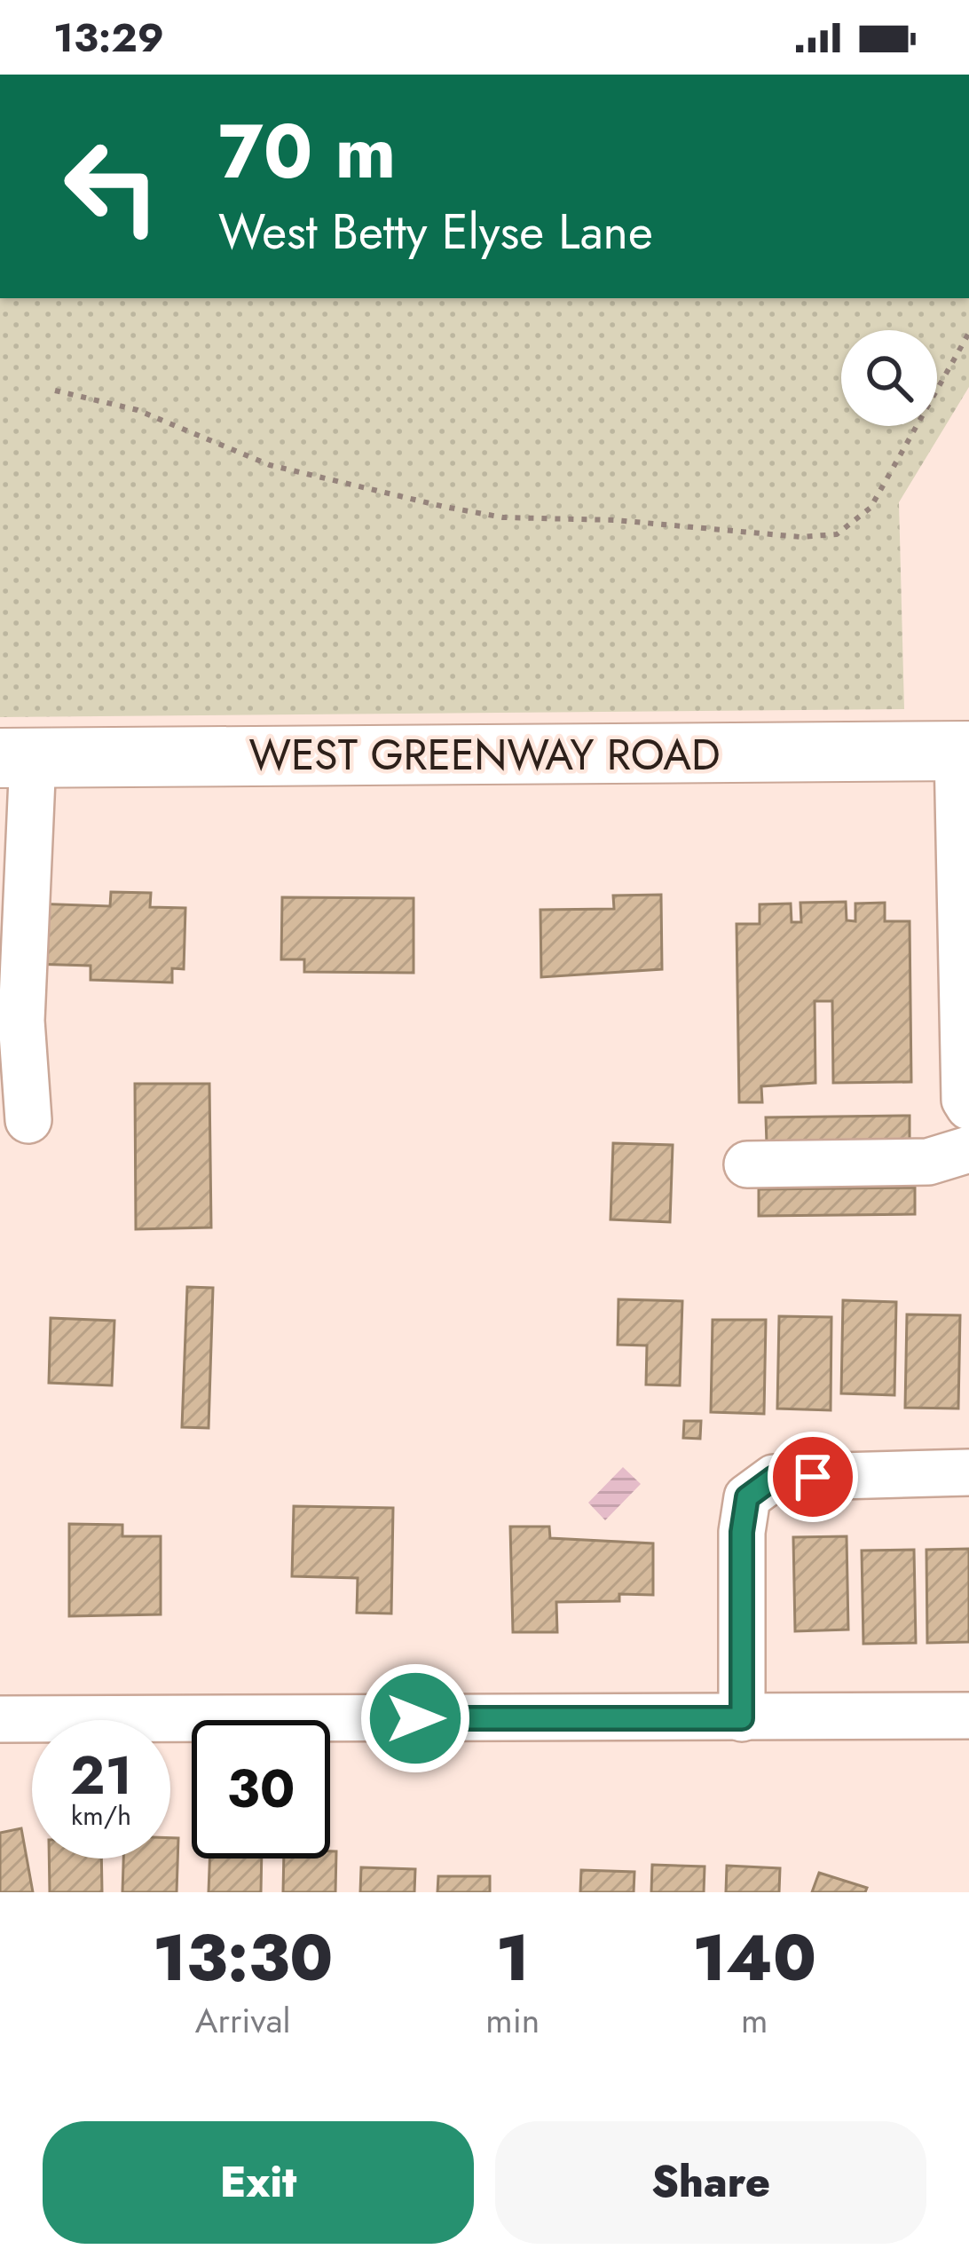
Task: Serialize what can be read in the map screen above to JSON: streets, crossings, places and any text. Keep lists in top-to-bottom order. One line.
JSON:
{"streets":{"main road":["WEST GREENWAY ROAD"]},"page":{"status":"13:29","turn":["70 m","West Betty Elyse Lane"],"speed":"21 km/h","limit":"30","eta":["13:30","Arrival","1","min","140","m"],"buttons":["Exit","Share"]}}
